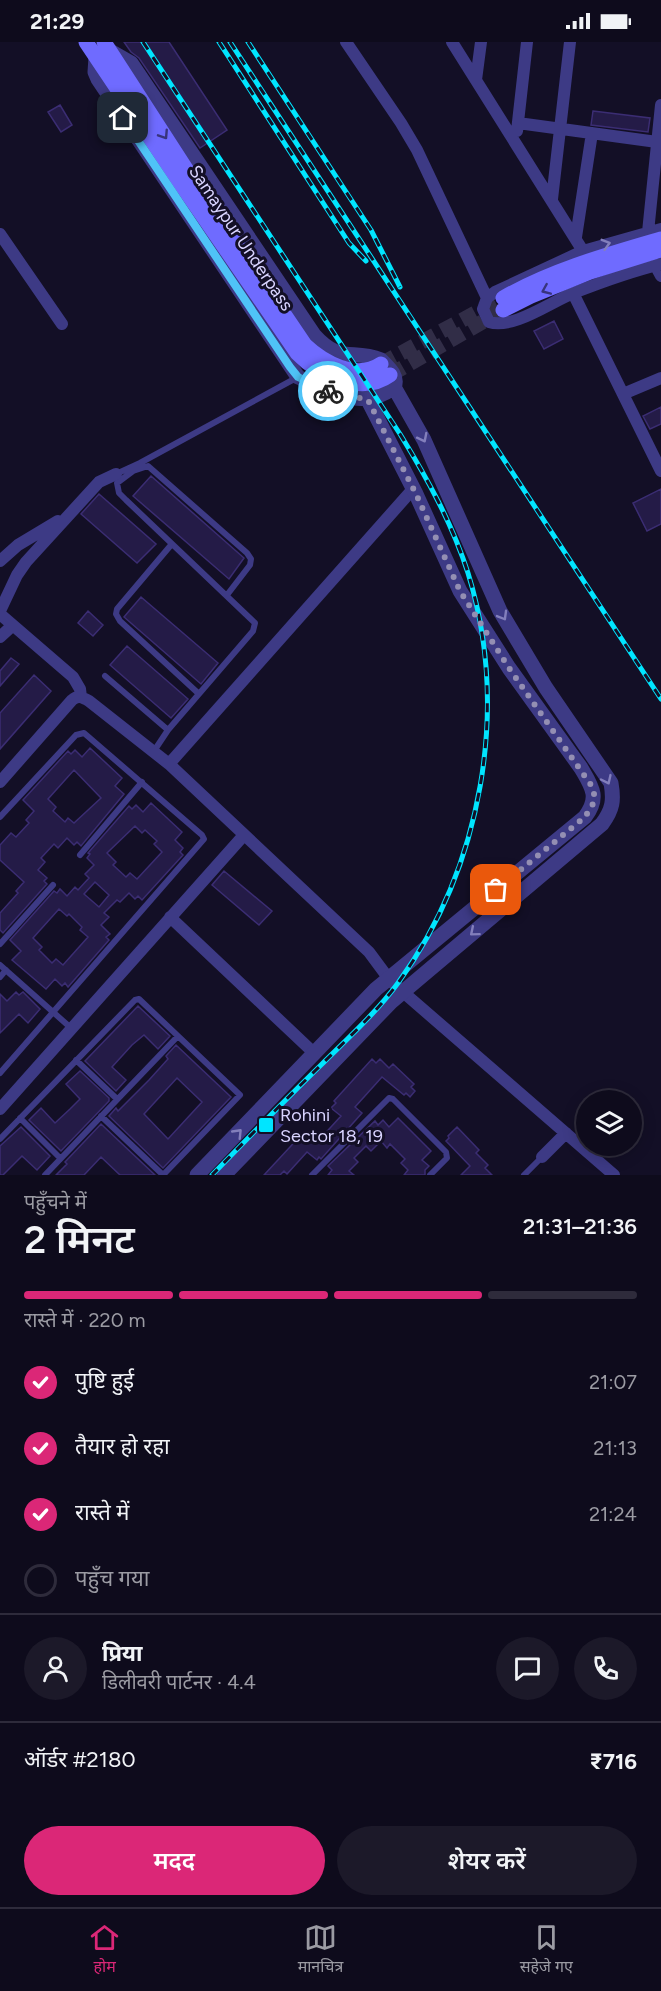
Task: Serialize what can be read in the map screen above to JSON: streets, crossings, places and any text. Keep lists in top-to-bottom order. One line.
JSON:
{"streets":{"main road":["Samaypur Underpass"]},"places":{"transit":["Rohini Sector 18, 19"]},"page":{"status":"21:29","heading":["2 मिनट","पहुँचने में","21:31–21:36"],"panel":["प्रिया","डिलीवरी पार्टनर · 4.4","ऑर्डर #2180","₹716"],"bar":"रास्ते में · 220 m","list":[["पुष्टि हुई","21:07"],["तैयार हो रहा","21:13"],["रास्ते में","21:24"],"पहुँच गया"],"buttons":["मदद","शेयर करें"],"tabs":["होम","मानचित्र","सहेजे गए"]}}
